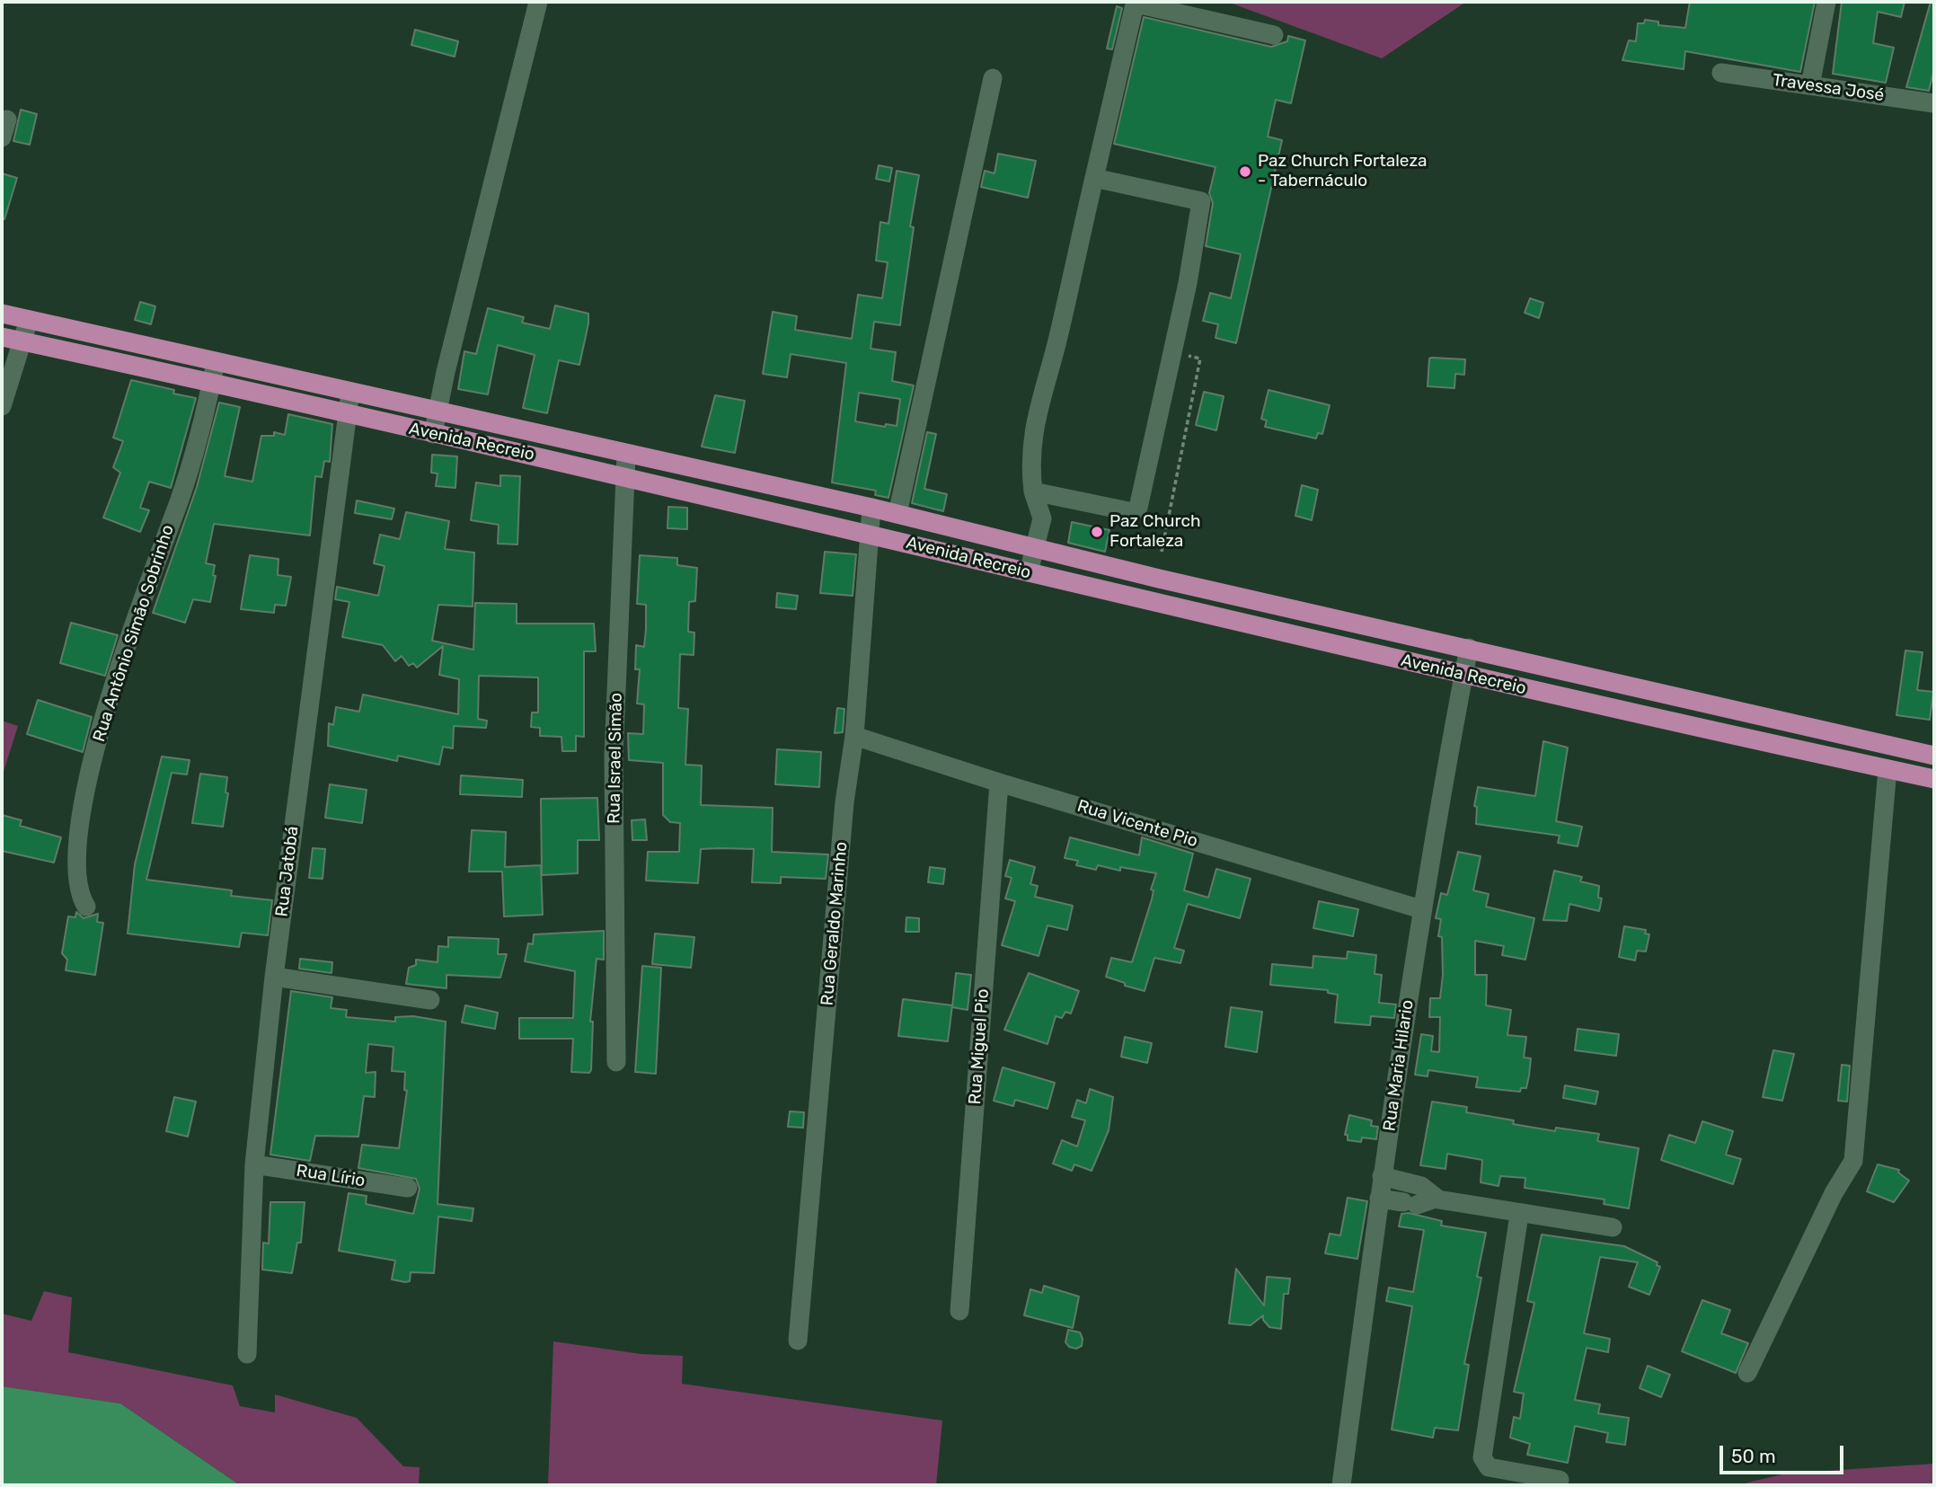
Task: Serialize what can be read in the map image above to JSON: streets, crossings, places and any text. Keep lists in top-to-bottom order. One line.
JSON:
{"streets":{"main road":["Avenida Recreio"],"street":["Travessa José","Rua Antônio Simão Sobrinho","Rua Israel Simão","Rua Vicente Pio","Rua Jatobá","Rua Geraldo Marinho","Rua Miguel Pio","Rua Maria Hilario","Rua Lírio"]},"crossings":[["Avenida Recreio","Rua Antônio Simão Sobrinho"],["Avenida Recreio","Rua Israel Simão"],["Avenida Recreio","Rua Jatobá"],["Avenida Recreio","Rua Geraldo Marinho"],["Avenida Recreio","Rua Maria Hilario"],["Rua Vicente Pio","Rua Geraldo Marinho"],["Rua Vicente Pio","Rua Miguel Pio"],["Rua Vicente Pio","Rua Maria Hilario"],["Rua Jatobá","Rua Lírio"]],"places":["Paz Church Fortaleza - Tabernáculo","Paz Church Fortaleza"],"scale_bar":"50 m"}
